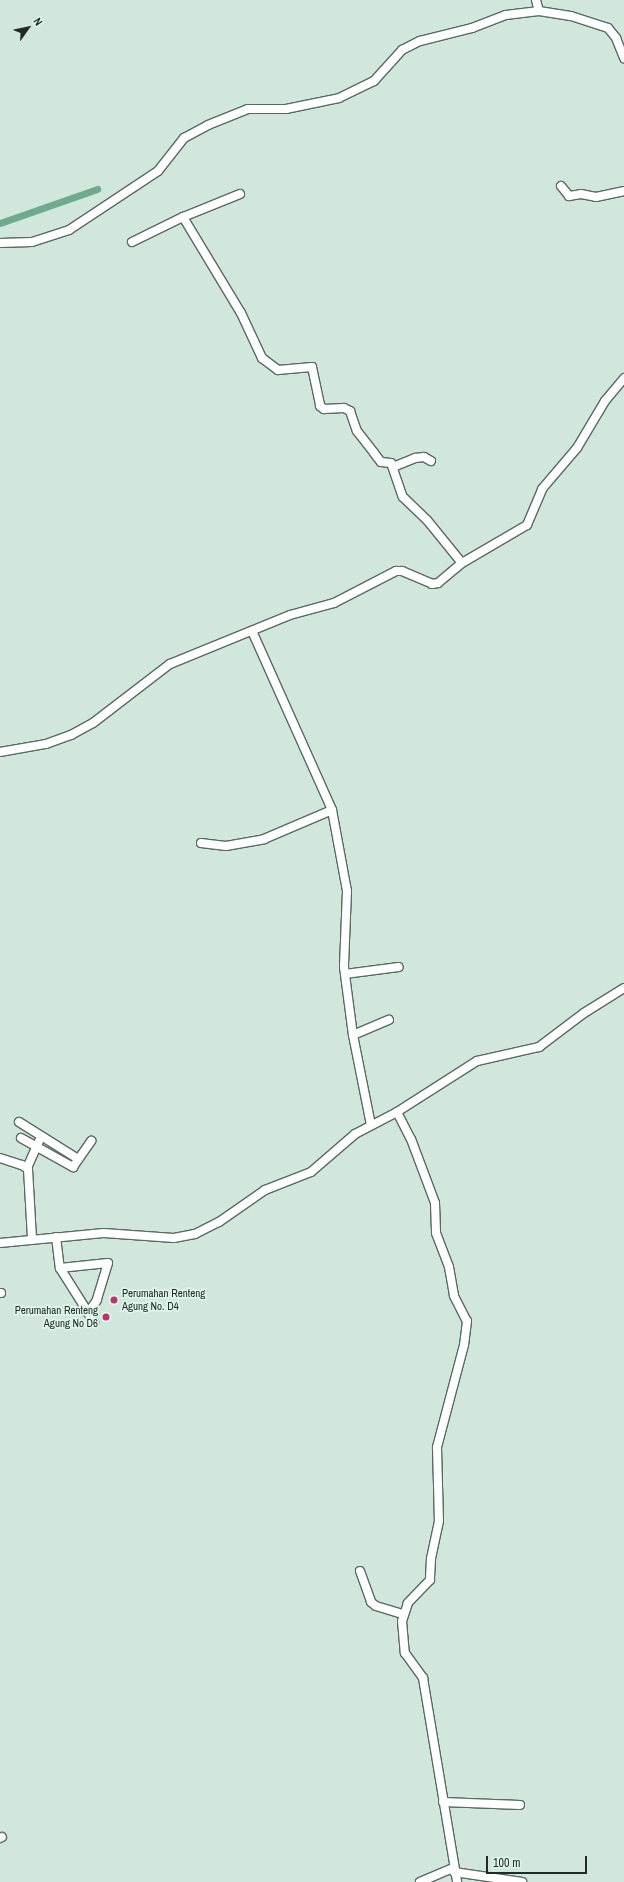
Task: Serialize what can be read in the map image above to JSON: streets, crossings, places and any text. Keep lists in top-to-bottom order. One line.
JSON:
{"places":["Perumahan Renteng Agung No. D4","Perumahan Renteng Agung No D6"],"scale_bar":"100 m","north":"top right"}
